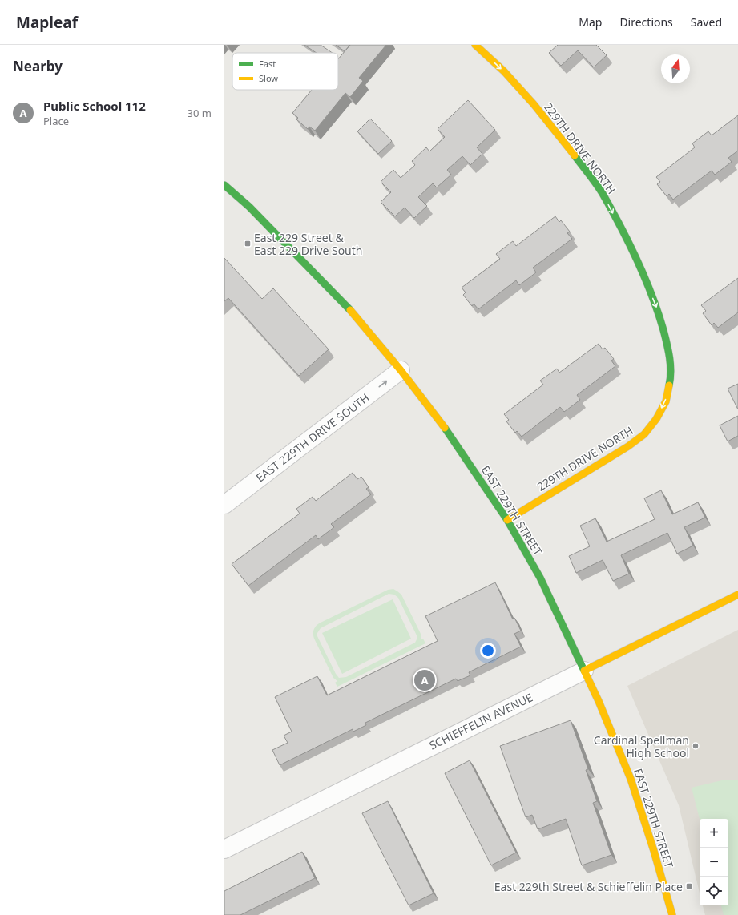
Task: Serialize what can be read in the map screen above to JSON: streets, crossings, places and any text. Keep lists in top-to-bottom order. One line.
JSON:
{"streets":{"street":["229TH DRIVE NORTH","EAST 229TH DRIVE SOUTH","EAST 229TH STREET","SCHIEFFELIN AVENUE"]},"crossings":[["229TH DRIVE NORTH","EAST 229TH STREET"],["EAST 229TH DRIVE SOUTH","EAST 229TH STREET"],["EAST 229TH STREET","SCHIEFFELIN AVENUE"]],"one_way":["EAST 229TH DRIVE SOUTH"],"places":{"transit":["East 229 Street & East 229 Drive South","East 229th Street & Schieffelin Place"],"other":["Cardinal Spellman High School"]},"legend":["Fast","Slow"],"north":"top","page":{"header":"Mapleaf","nav":["Map","Directions","Saved"],"heading":"Nearby","list":[{"mark":"A","name":"Public School 112","note":"Place","value":"30 m"}],"pins":"A","map_buttons":["+","−"]}}
